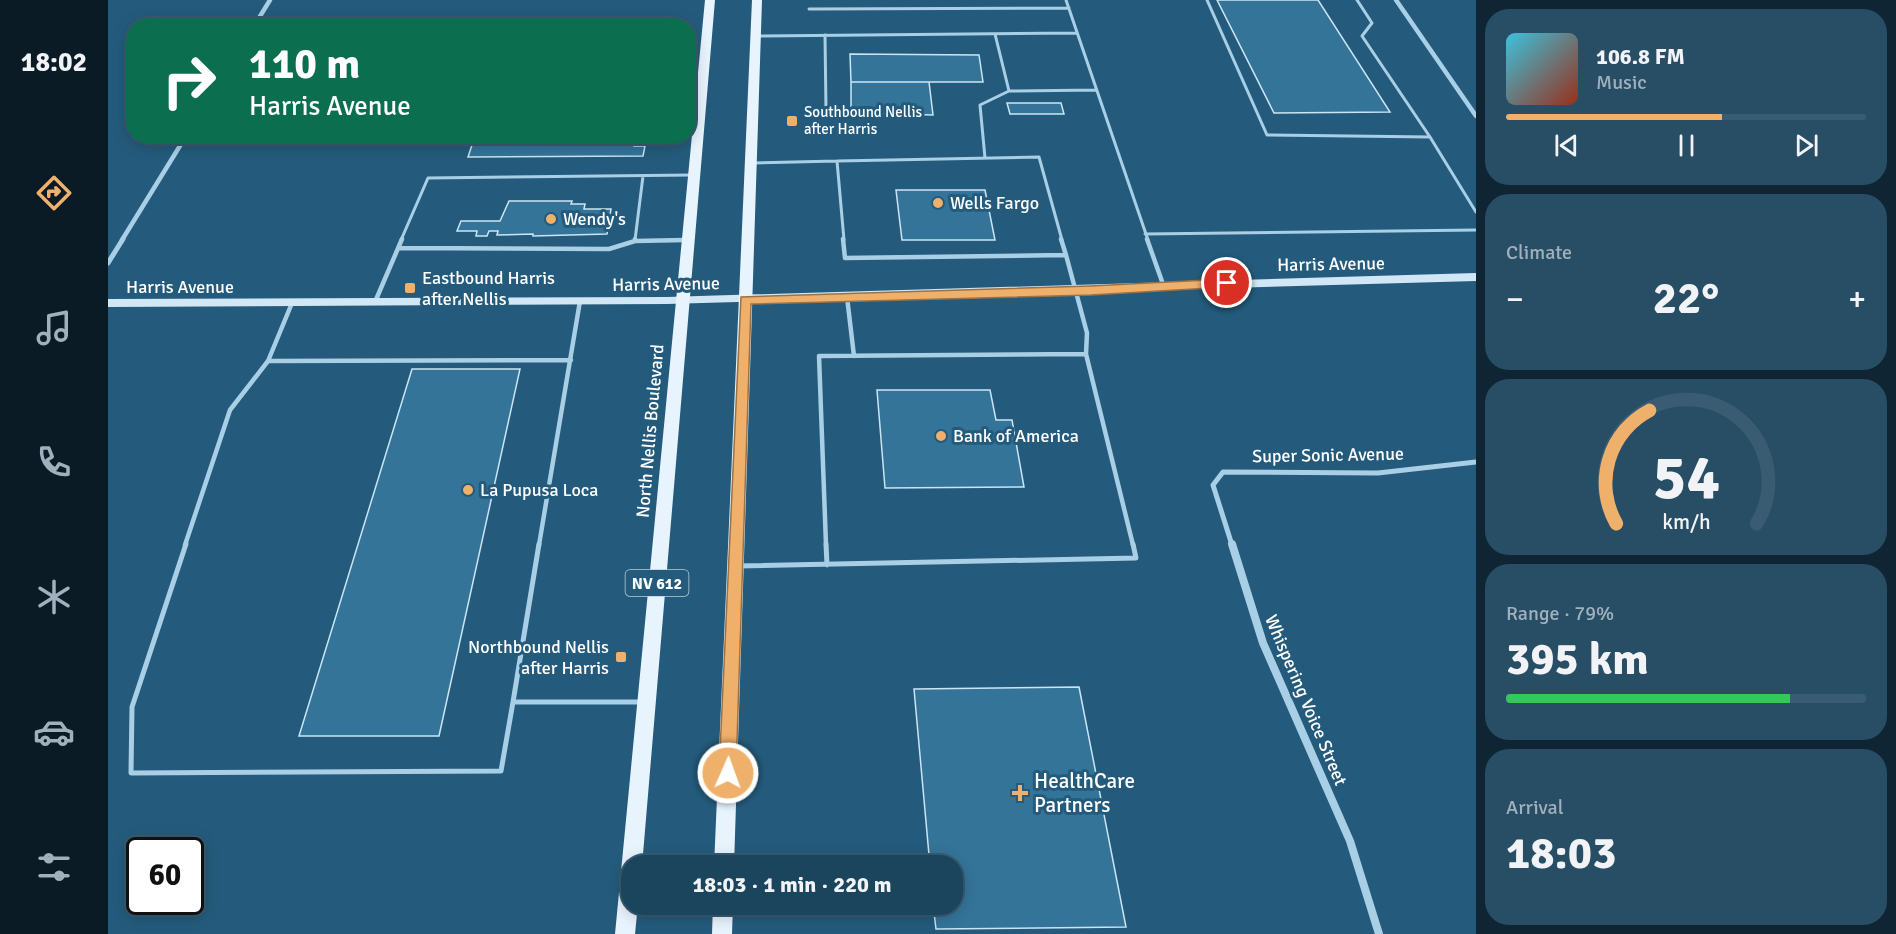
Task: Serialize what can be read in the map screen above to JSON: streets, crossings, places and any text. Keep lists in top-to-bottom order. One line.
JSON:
{"streets":{"main road":["North Nellis Boulevard","NV 612"],"street":["Harris Avenue","Super Sonic Avenue","Whispering Voice Street"]},"crossings":[["Harris Avenue","North Nellis Boulevard"],["Super Sonic Avenue","Whispering Voice Street"]],"places":{"transit":["Southbound Nellis after Harris","Eastbound Harris after Nellis","Northbound Nellis after Harris"],"other":["Wells Fargo","Wendy's","Bank of America","La Pupusa Loca"],"health":["HealthCare Partners"]},"page":{"tabs":"18:02","turn":["110 m","Harris Avenue"],"song":["106.8 FM","Music"],"tile":["Climate",["Range · 79%","395 km"],["Arrival","18:03"]],"heat":["−","22°","+"],"limit":"60","trip":"18:03 · 1 min · 220 m","gauge":["54","km/h"]}}
